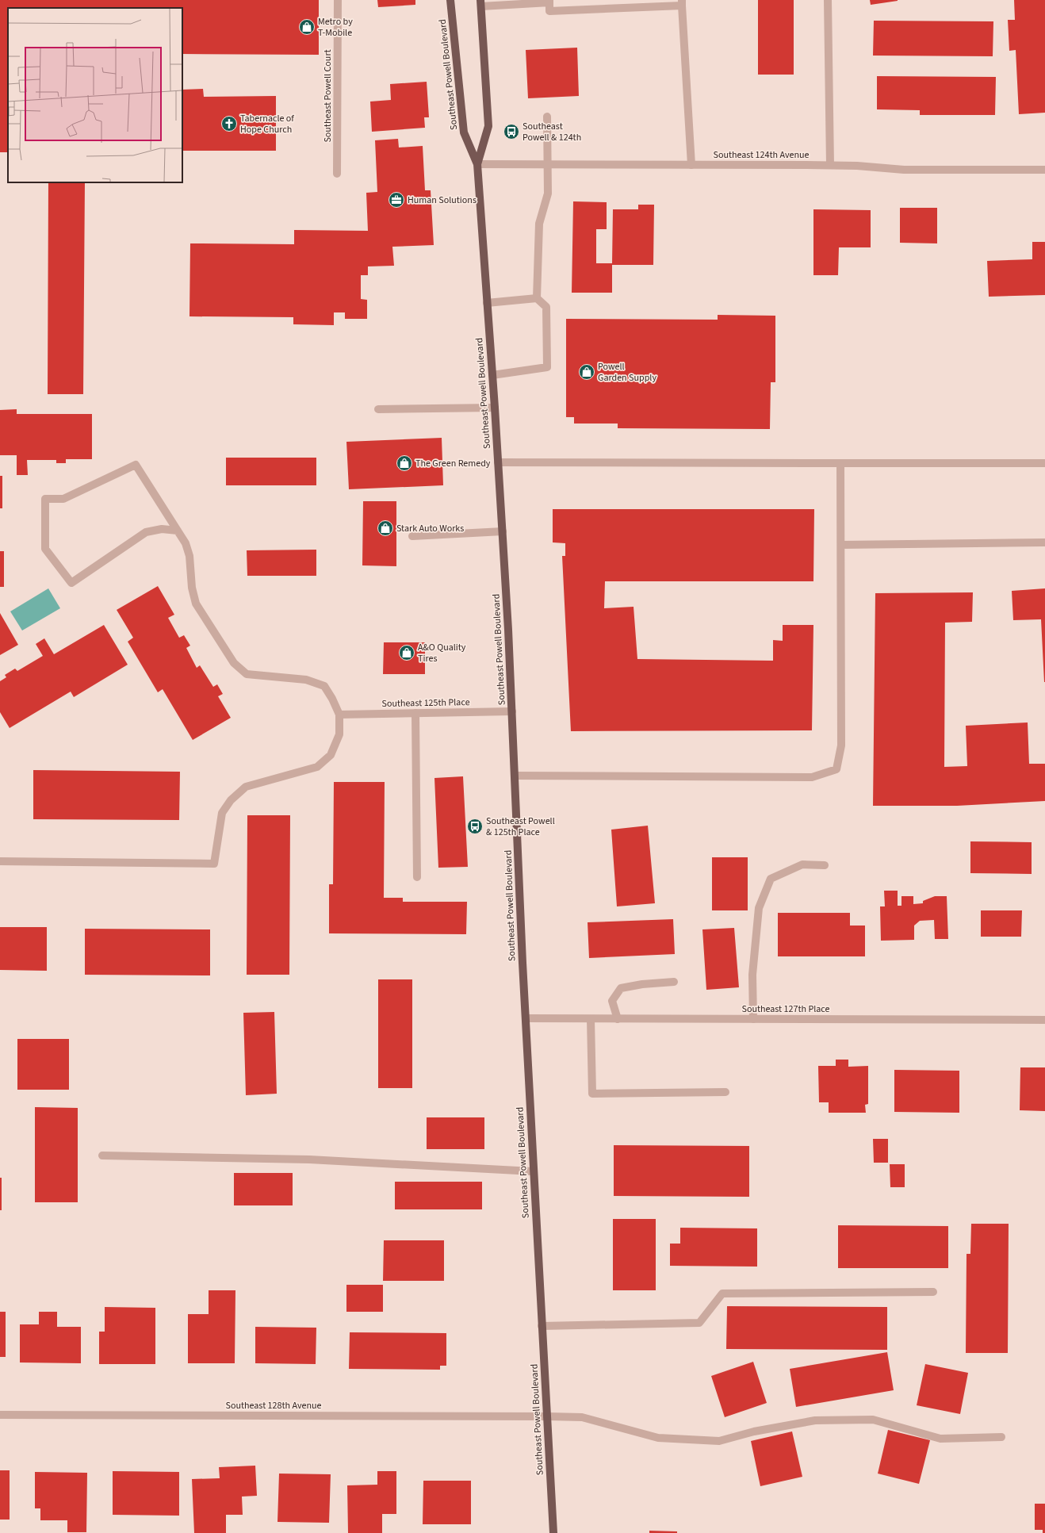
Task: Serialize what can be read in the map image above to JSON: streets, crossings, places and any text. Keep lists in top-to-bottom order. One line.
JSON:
{"streets":{"main road":["Southeast Powell Boulevard"],"street":["Southeast Powell Court","Southeast 124th Avenue","Southeast 125th Place","Southeast 127th Place","Southeast 128th Avenue"]},"crossings":[["Southeast Powell Boulevard","Southeast 124th Avenue"],["Southeast Powell Boulevard","Southeast 125th Place"],["Southeast Powell Boulevard","Southeast 127th Place"],["Southeast Powell Boulevard","Southeast 128th Avenue"]],"places":{"shop":["Metro by T-Mobile","Powell Garden Supply","The Green Remedy","Stark Auto Works","A&O Quality Tires"],"church":["Tabernacle of Hope Church"],"bus stop":["Southeast Powell & 124th","Southeast Powell & 125th Place"],"office":["Human Solutions"]}}
